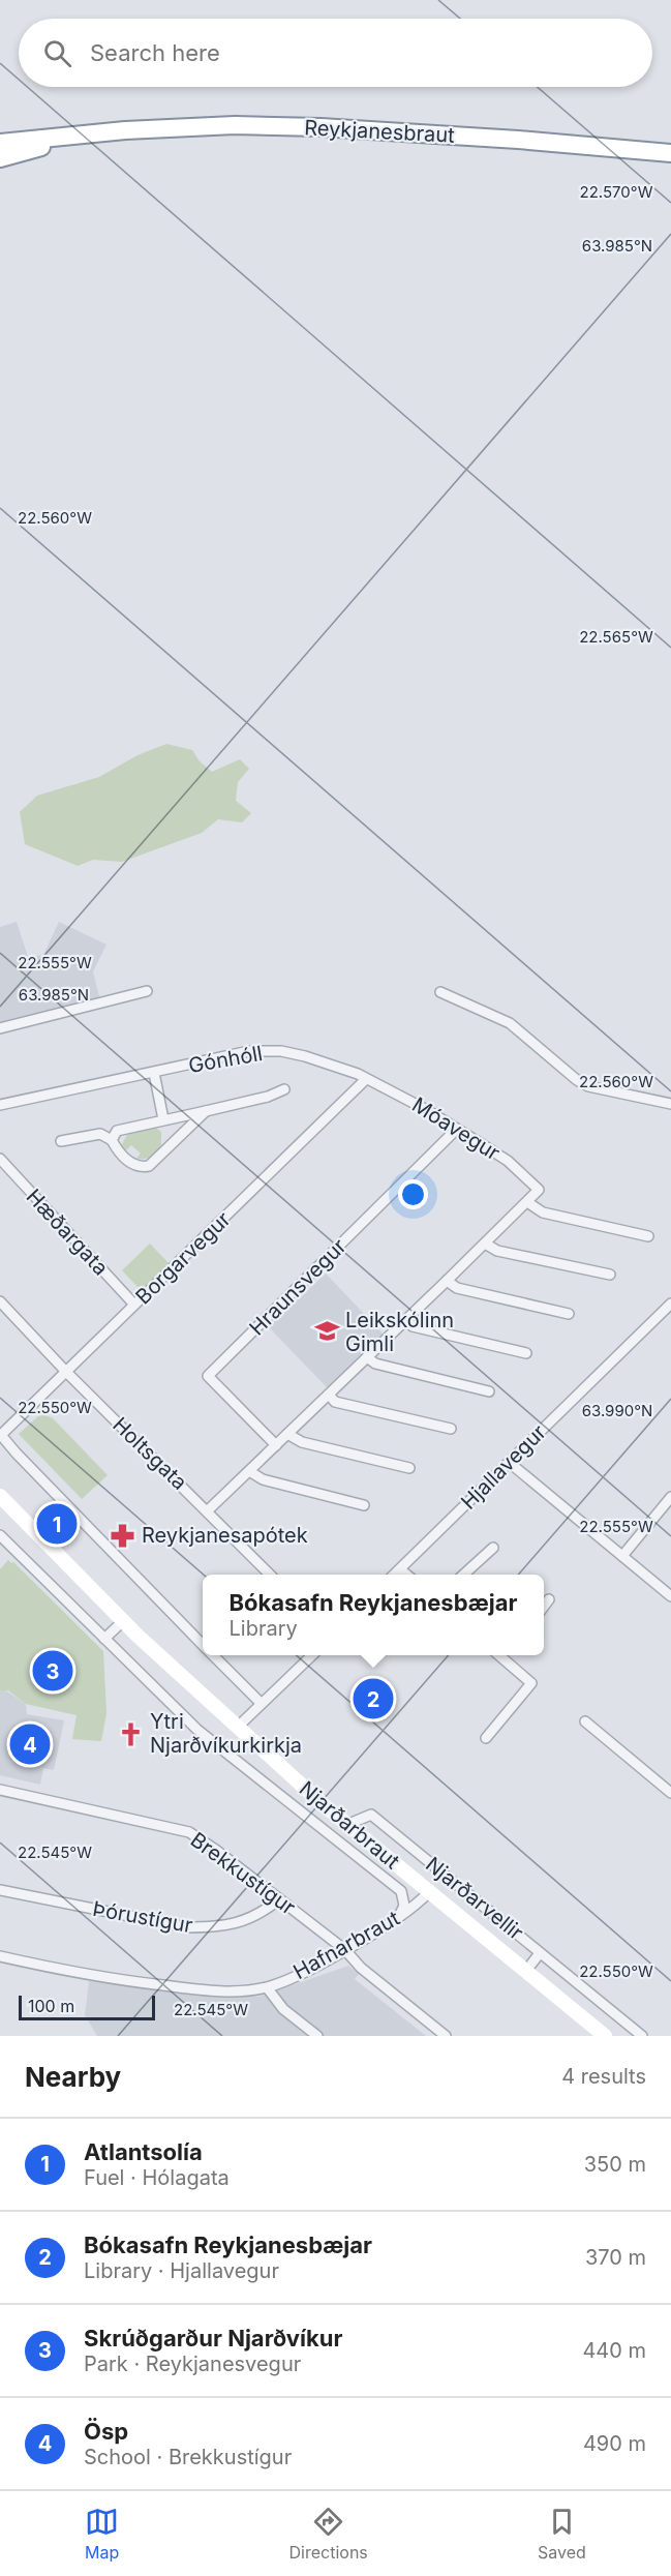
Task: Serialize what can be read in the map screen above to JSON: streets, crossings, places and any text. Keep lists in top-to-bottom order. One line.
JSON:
{"streets":{"highway":["Reykjanesbraut"],"main road":["Njarðarbraut"],"street":["Gónhóll","Móavegur","Hæðargata","Borgarvegur","Hraunsvegur","Holtsgata","Hjallavegur","Brekkustígur","Njarðarvellir","Þórustígur","Hafnarbraut"]},"crossings":[["Gónhóll","Móavegur"],["Gónhóll","Borgarvegur"],["Móavegur","Borgarvegur"],["Móavegur","Hraunsvegur"],["Hæðargata","Borgarvegur"],["Borgarvegur","Holtsgata"],["Njarðarbraut","Njarðarvellir"],["Njarðarbraut","Hafnarbraut"],["Brekkustígur","Þórustígur"],["Brekkustígur","Hafnarbraut"]],"places":{"school or university":["Leikskólinn Gimli"],"pharmacy":["Reykjanesapótek"],"church":["Ytri Njarðvíkurkirkja"]},"scale_bar":"100 m","page":{"search":"Search here","pins":["1","3","2","4"],"popup":["Bókasafn Reykjanesbæjar","Library"],"scale":"100 m","heading":["Nearby","4 results"],"list":[{"mark":"1","name":"Atlantsolía","note":"Fuel · Hólagata","value":"350 m"},{"mark":"2","name":"Bókasafn Reykjanesbæjar","note":"Library · Hjallavegur","value":"370 m"},{"mark":"3","name":"Skrúðgarður Njarðvíkur","note":"Park · Reykjanesvegur","value":"440 m"},{"mark":"4","name":"Ösp","note":"School · Brekkustígur","value":"490 m"}],"nav":["Map","Directions","Saved"]},"coordinates":["22.570°W","63.985°N","22.560°W","22.565°W","22.555°W","22.550°W","63.990°N","22.545°W"]}
